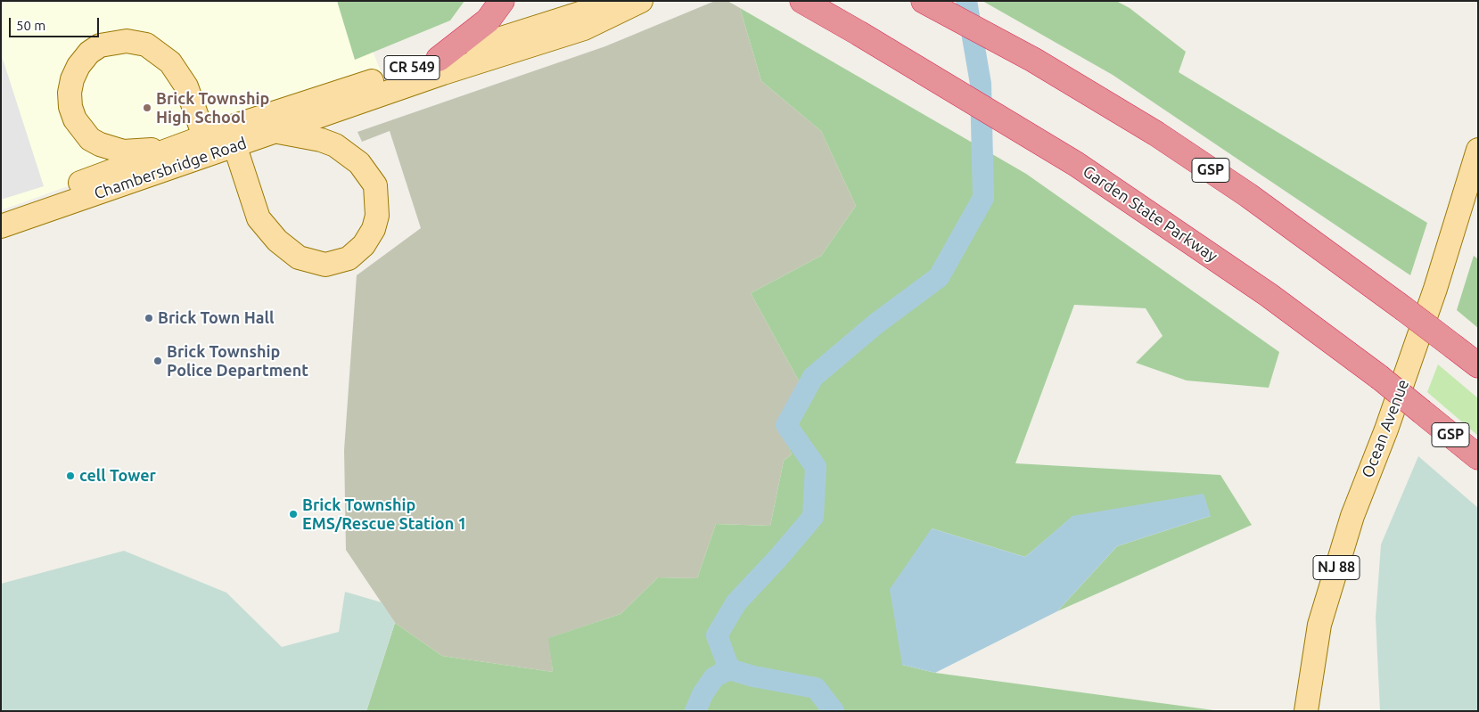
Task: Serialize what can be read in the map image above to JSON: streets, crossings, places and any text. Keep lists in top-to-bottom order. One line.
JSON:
{"streets":{"highway":["GSP","Garden State Parkway"],"main road":["CR 549","Chambersbridge Road","Ocean Avenue","NJ 88"]},"places":["Brick Township High School","Brick Town Hall","Brick Township Police Department","cell Tower","Brick Township EMS/Rescue Station 1"],"scale_bar":"50 m"}
